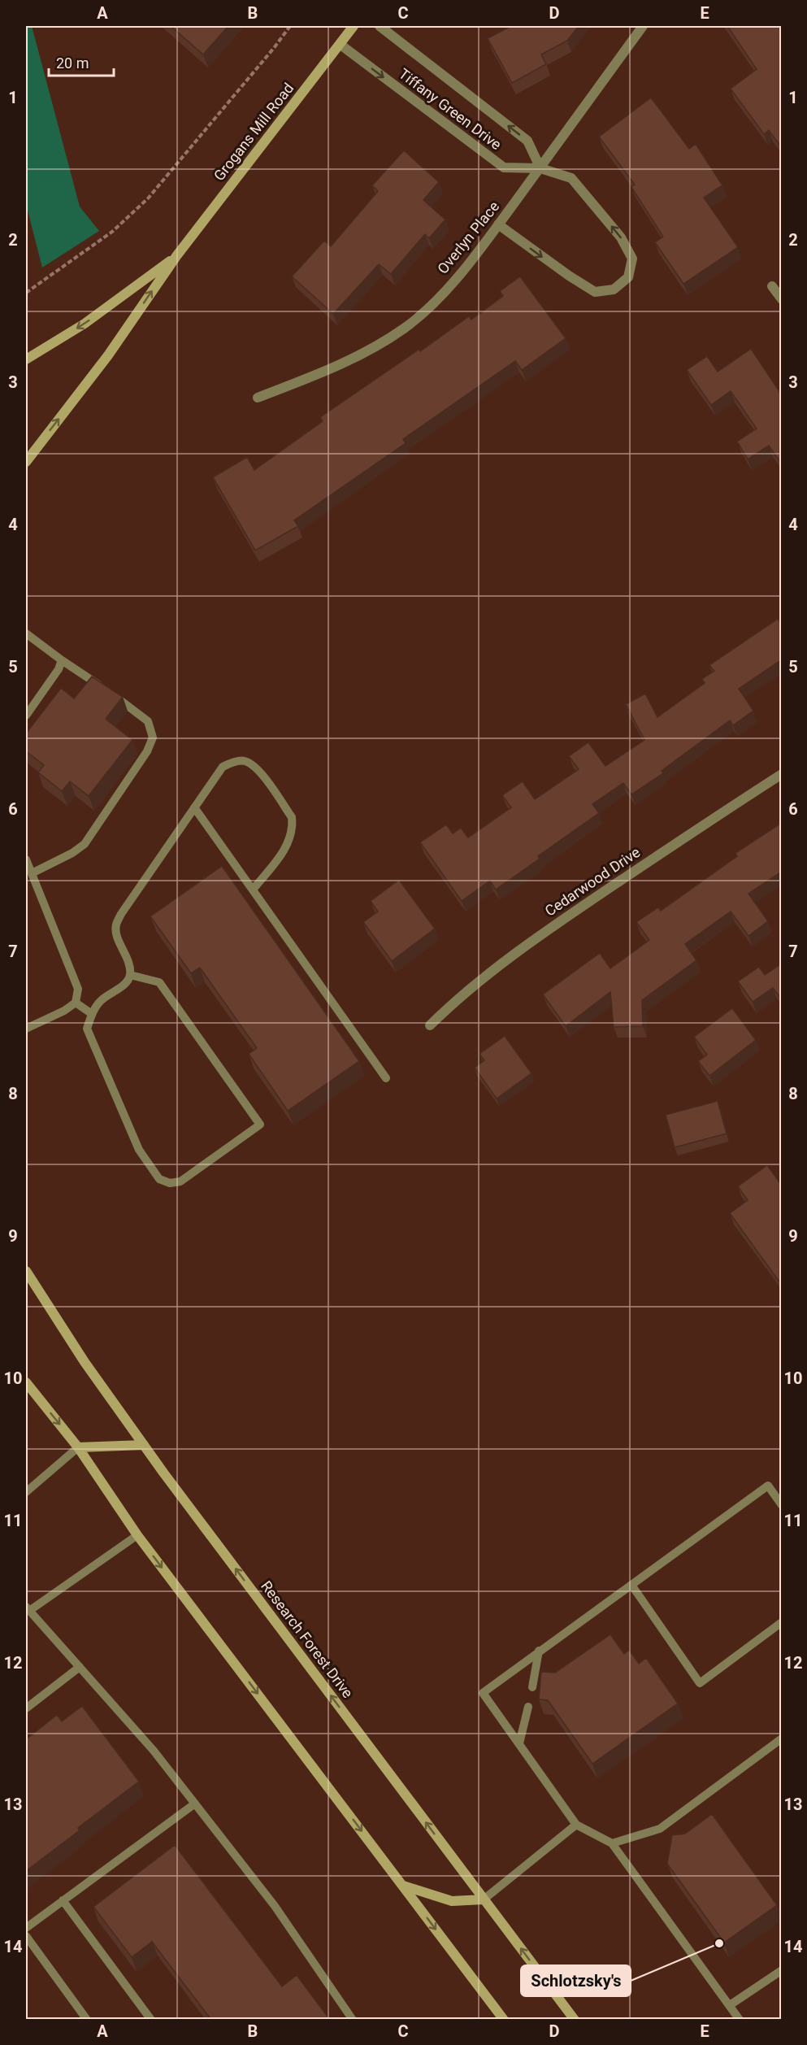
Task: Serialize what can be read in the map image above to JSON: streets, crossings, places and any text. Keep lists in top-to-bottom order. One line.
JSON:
{"streets":{"main road":["Grogans Mill Road","Research Forest Drive"],"street":["Tiffany Green Drive","Overlyn Place","Cedarwood Drive"]},"crossings":[["Tiffany Green Drive","Grogans Mill Road"],["Tiffany Green Drive","Overlyn Place"]],"places":["Schlotzsky's"],"scale_bar":"20 m","grid":{"columns":["A","B","C","D","E"],"rows":["1","2","3","4","5","6","7","8","9","10","11","12","13","14"]}}
